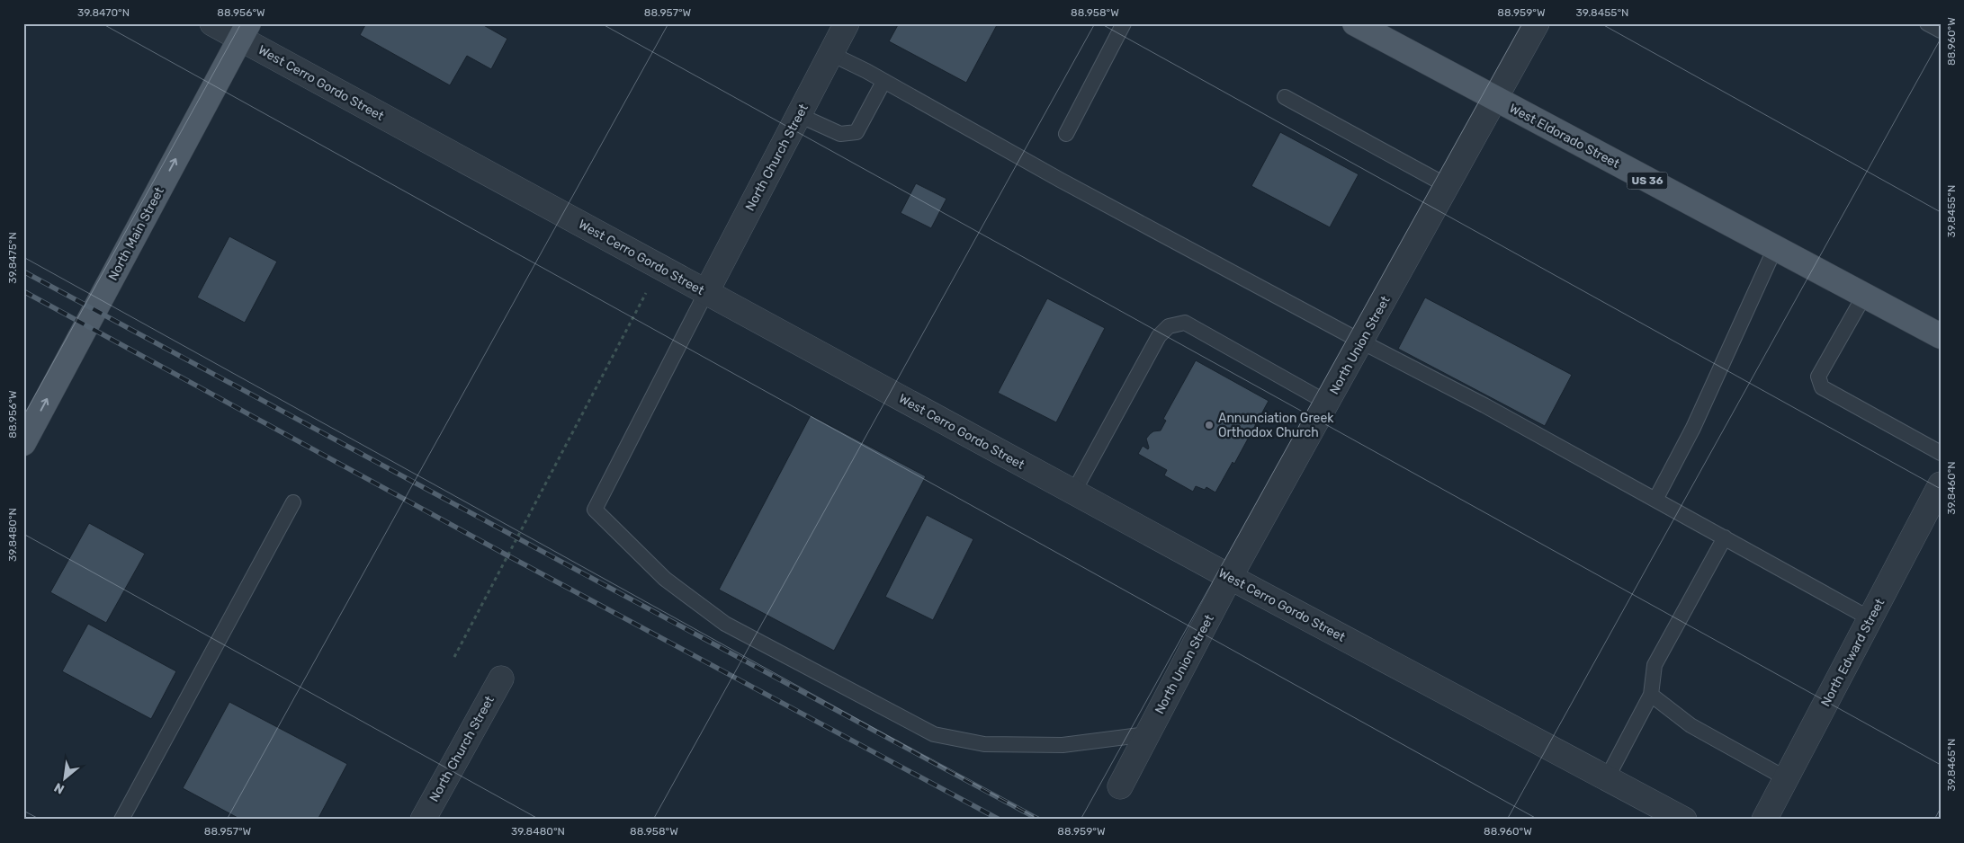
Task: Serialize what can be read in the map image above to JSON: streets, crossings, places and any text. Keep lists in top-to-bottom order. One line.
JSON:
{"streets":{"main road":["West Eldorado Street","US 36","North Main Street"],"street":["West Cerro Gordo Street","North Church Street","North Union Street","North Edward Street"]},"crossings":[["West Cerro Gordo Street","North Church Street"],["West Cerro Gordo Street","North Main Street"],["West Cerro Gordo Street","North Union Street"],["West Eldorado Street","North Union Street"]],"one_way":["North Main Street"],"places":["Annunciation Greek Orthodox Church"],"north":"bottom left","coordinates":["39.8470°N","88.956°W","88.957°W","88.958°W","88.959°W","39.8455°N","88.960°W","39.8475°N","39.8460°N","39.8480°N","39.8465°N"]}
